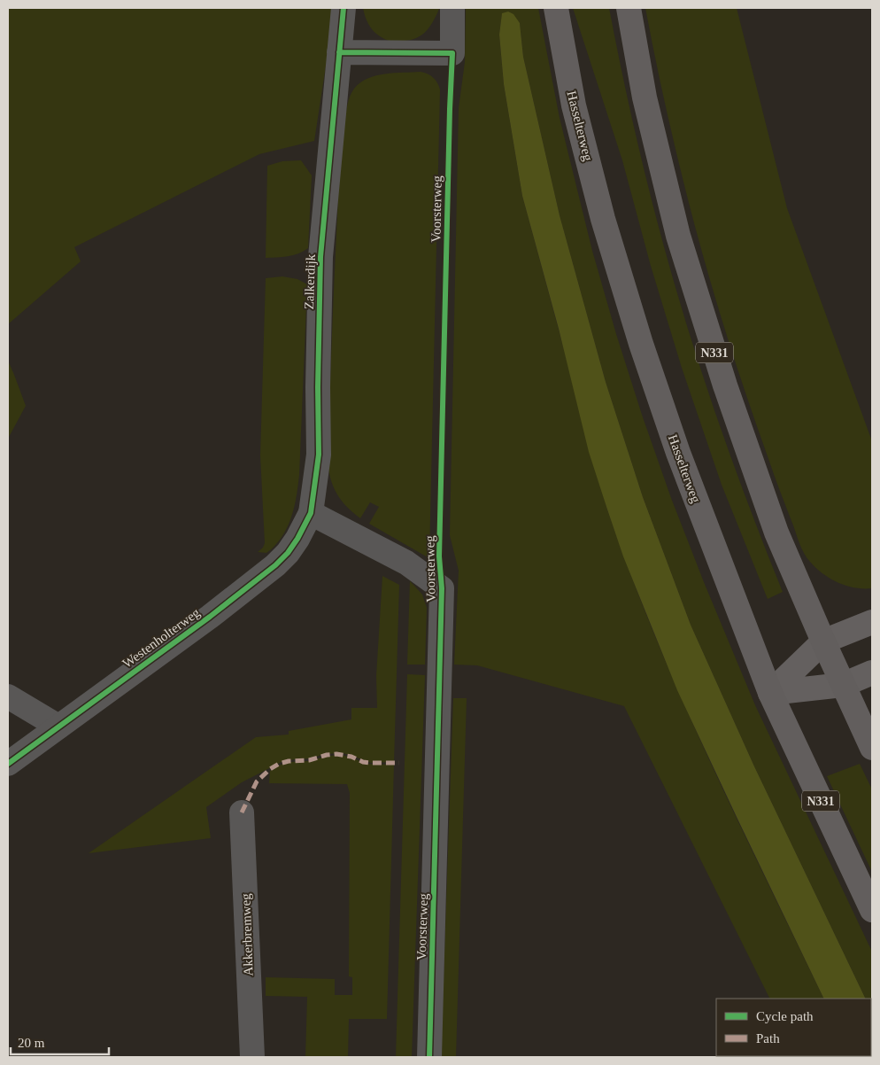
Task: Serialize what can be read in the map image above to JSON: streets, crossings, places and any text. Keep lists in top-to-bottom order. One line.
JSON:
{"streets":{"main road":["Hasselterweg","N331"],"street":["Voorsterweg","Zalkerdijk","Westenholterweg","Akkerbremweg"]},"crossings":[["Voorsterweg","Zalkerdijk"],["Voorsterweg","Westenholterweg"],["Zalkerdijk","Westenholterweg"]],"legend":["Cycle path","Path"],"scale_bar":"20 m"}
